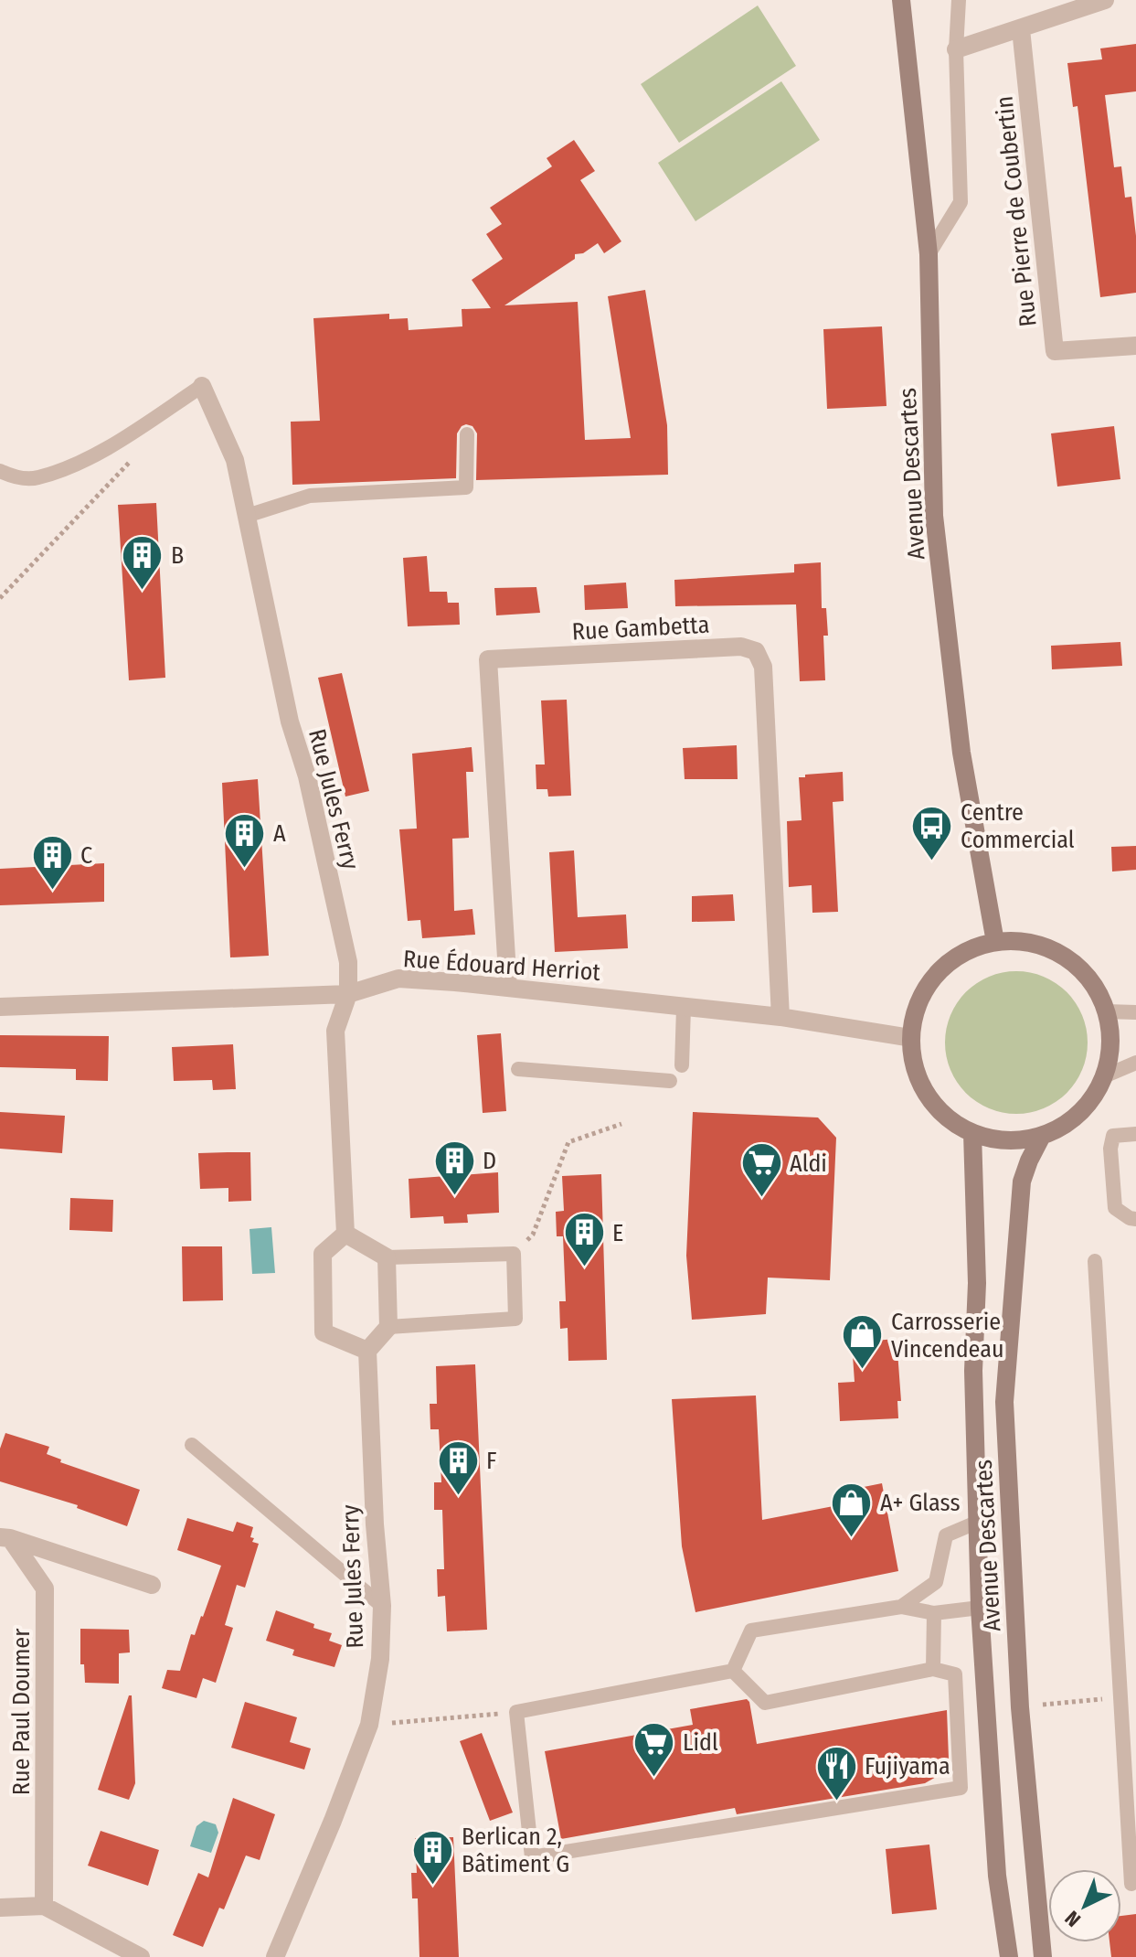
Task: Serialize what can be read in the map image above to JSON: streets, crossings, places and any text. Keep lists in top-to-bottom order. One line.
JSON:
{"streets":{"main road":["Avenue Descartes"],"street":["Rue Pierre de Coubertin","Rue Gambetta","Rue Jules Ferry","Rue Édouard Herriot","Rue Paul Doumer"]},"crossings":[["Avenue Descartes","Rue Édouard Herriot"],["Rue Gambetta","Rue Édouard Herriot"],["Rue Jules Ferry","Rue Édouard Herriot"]],"places":{"building":["B","A","C","D","E","F","Berlican 2, Bâtiment G"],"bus stop":["Centre Commercial"],"supermarket":["Aldi","Lidl"],"shop":["Carrosserie Vincendeau","A+ Glass"],"restaurant":["Fujiyama"]},"north":"bottom left"}
